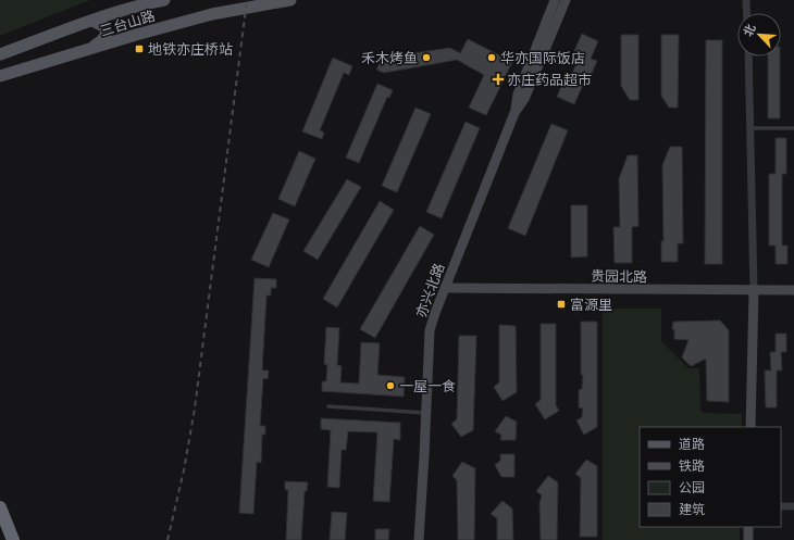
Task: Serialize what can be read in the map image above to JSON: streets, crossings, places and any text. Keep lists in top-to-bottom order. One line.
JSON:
{"streets":{"main road":["三台山路"],"street":["贵园北路","亦兴北路"]},"crossings":[["贵园北路","亦兴北路"]],"places":{"transit":["地铁亦庄桥站","富源里"],"other":["禾木烤鱼","华亦国际饭店","一屋一食"],"health":["亦庄药品超市"]},"legend":["道路","铁路","公园","建筑"],"north":"top left"}
